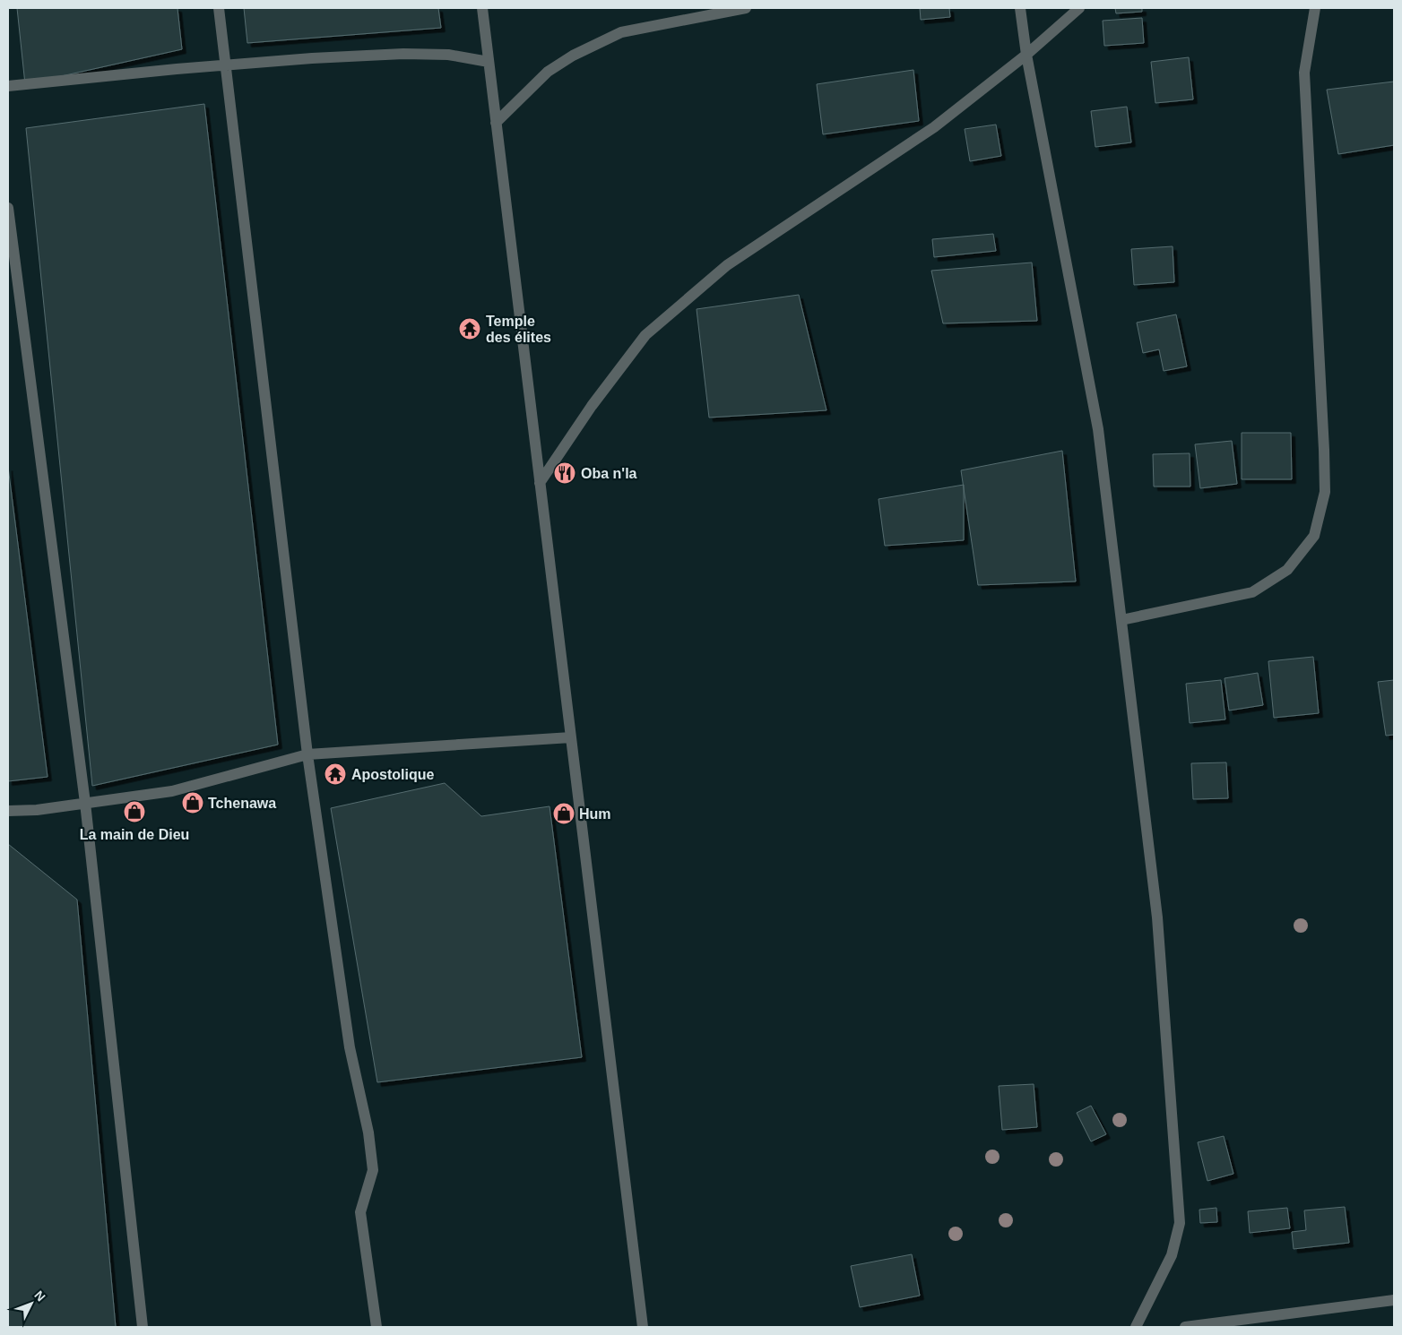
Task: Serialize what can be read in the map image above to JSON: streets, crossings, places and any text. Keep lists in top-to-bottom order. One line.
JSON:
{"places":{"temple":["Temple des élites","Apostolique"],"restaurant":["Oba n'la"],"shop":["Tchenawa","La main de Dieu","Hum"]},"north":"top right"}
